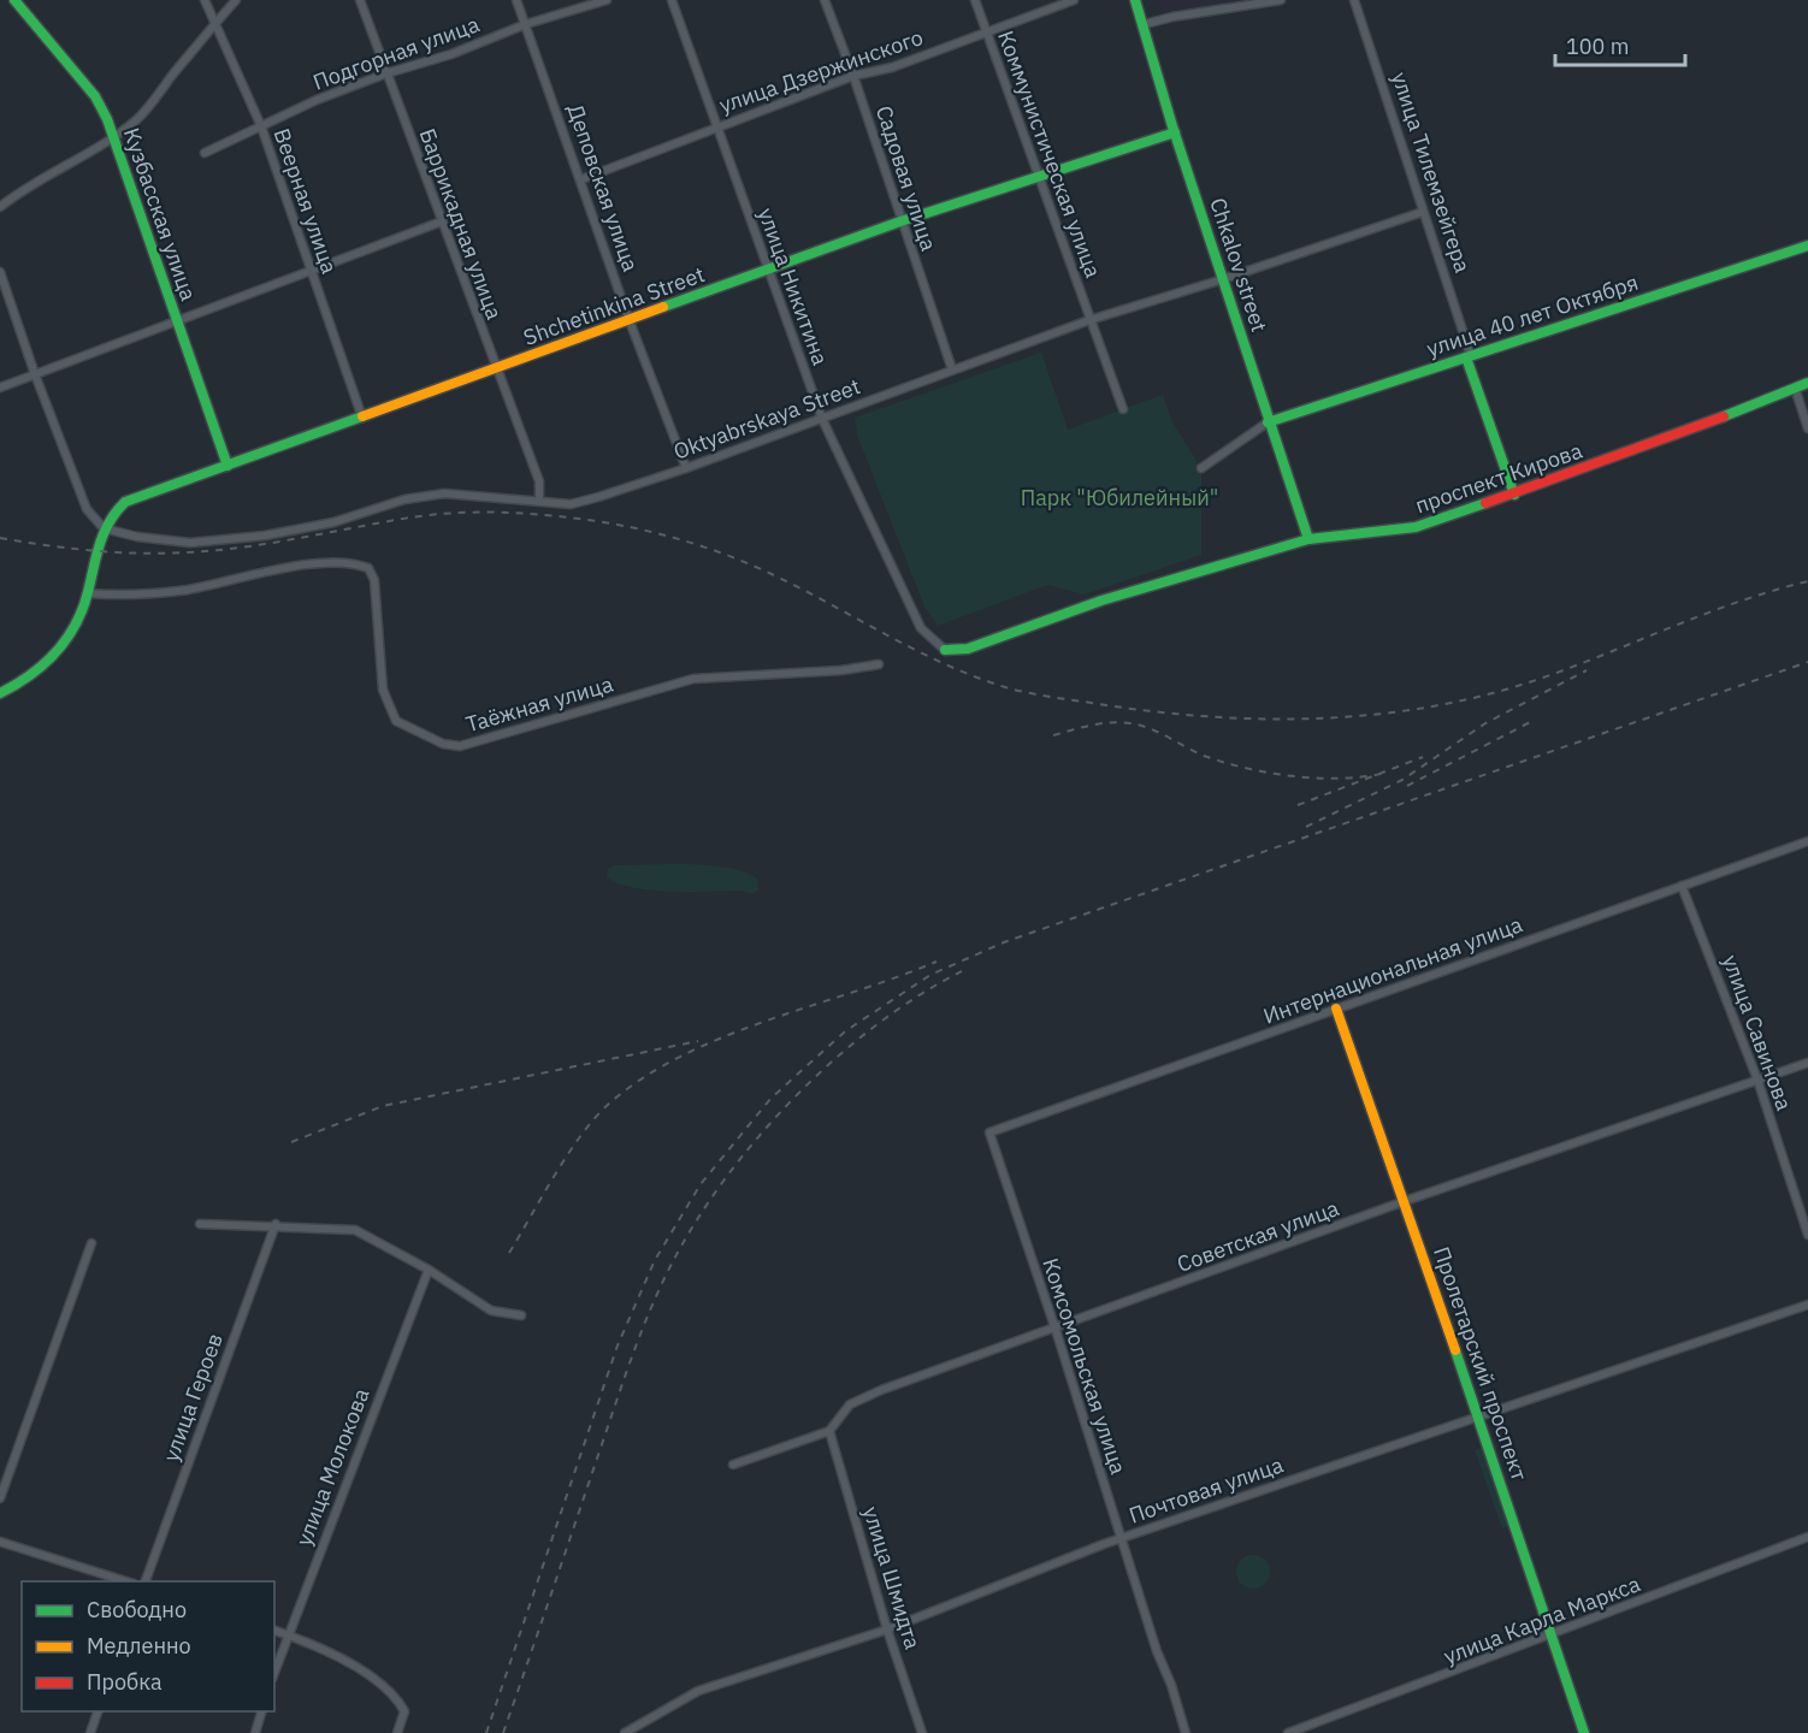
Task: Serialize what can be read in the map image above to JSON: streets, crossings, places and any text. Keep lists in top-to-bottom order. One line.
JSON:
{"streets":{"street":["Подгорная улица","улица Дзержинского","Коммунистическая улица","улица Тилемзейгера","Садовая улица","Деповская улица","Веерная улица","Кузбасская улица","Баррикадная улица","Chkalov street","улица Никитина","Shchetinkina Street","улица 40 лет Октября","Oktyabrskaya Street","проспект Кирова","Таёжная улица","Интернациональная улица","улица Савинова","Советская улица","Пролетарский проспект","Комсомольская улица","улица Героев","улица Молокова","Почтовая улица","улица Шмидта","улица Карла Маркса"]},"crossings":[["Подгорная улица","Деповская улица"],["Подгорная улица","Веерная улица"],["Подгорная улица","Баррикадная улица"],["улица Дзержинского","Коммунистическая улица"],["улица Дзержинского","Садовая улица"],["улица Дзержинского","Деповская улица"],["улица Дзержинского","улица Никитина"],["Коммунистическая улица","Shchetinkina Street"],["Коммунистическая улица","Oktyabrskaya Street"],["улица Тилемзейгера","улица 40 лет Октября"],["улица Тилемзейгера","Oktyabrskaya Street"],["улица Тилемзейгера","проспект Кирова"],["Садовая улица","Shchetinkina Street"],["Садовая улица","Oktyabrskaya Street"],["Деповская улица","Shchetinkina Street"],["Деповская улица","Oktyabrskaya Street"],["Веерная улица","Shchetinkina Street"],["Кузбасская улица","Shchetinkina Street"],["Баррикадная улица","Shchetinkina Street"],["Баррикадная улица","Oktyabrskaya Street"],["Chkalov street","Shchetinkina Street"],["Chkalov street","улица 40 лет Октября"],["Chkalov street","Oktyabrskaya Street"],["Chkalov street","проспект Кирова"],["улица Никитина","Shchetinkina Street"],["улица Никитина","Oktyabrskaya Street"],["улица Никитина","проспект Кирова"],["Shchetinkina Street","Oktyabrskaya Street"],["Shchetinkina Street","Таёжная улица"],["Интернациональная улица","улица Савинова"],["Интернациональная улица","Пролетарский проспект"],["Интернациональная улица","Комсомольская улица"],["улица Савинова","Советская улица"],["Советская улица","Пролетарский проспект"],["Советская улица","Комсомольская улица"],["Советская улица","улица Шмидта"],["Пролетарский проспект","Почтовая улица"],["Пролетарский проспект","улица Карла Маркса"],["Комсомольская улица","Почтовая улица"],["Почтовая улица","улица Шмидта"]],"parks":["Парк \"Юбилейный\""],"legend":["Свободно","Медленно","Пробка"],"scale_bar":"100 m"}
